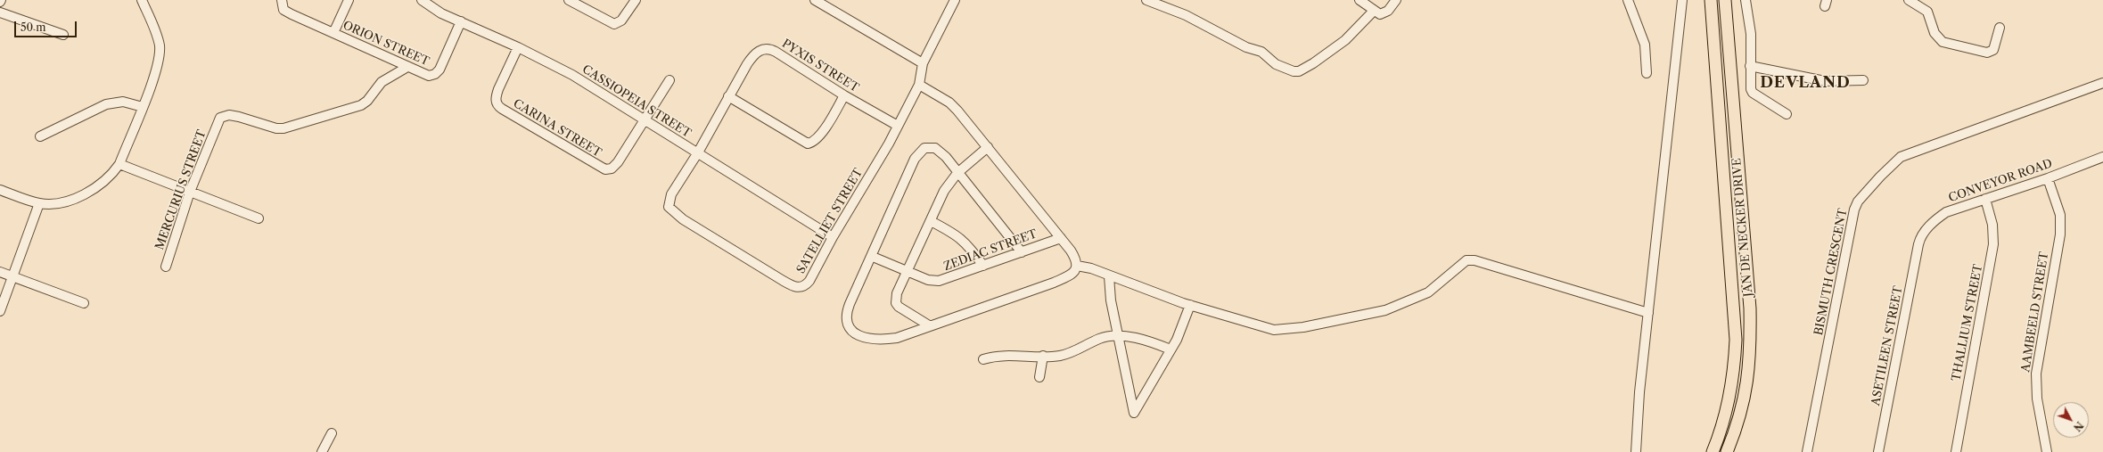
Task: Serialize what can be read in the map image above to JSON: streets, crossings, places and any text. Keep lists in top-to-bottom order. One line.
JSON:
{"streets":{"main road":["JAN DE NECKER DRIVE"],"street":["ORION STREET","PYXIS STREET","CASSIOPEIA STREET","CARINA STREET","CONVEYOR ROAD","MERCURIUS STREET","SATELLIET STREET","ZEDIAC STREET","BISMUTH CRESCENT","AAMBEELD STREET","THALLIUM STREET","ASETILEEN STREET"]},"crossings":[["ORION STREET","CASSIOPEIA STREET"],["ORION STREET","MERCURIUS STREET"],["PYXIS STREET","CASSIOPEIA STREET"],["PYXIS STREET","SATELLIET STREET"],["CASSIOPEIA STREET","CARINA STREET"],["CASSIOPEIA STREET","SATELLIET STREET"],["CONVEYOR ROAD","AAMBEELD STREET"],["CONVEYOR ROAD","THALLIUM STREET"],["CONVEYOR ROAD","ASETILEEN STREET"]],"districts":["DEVLAND"],"scale_bar":"50 m","north":"bottom right"}
